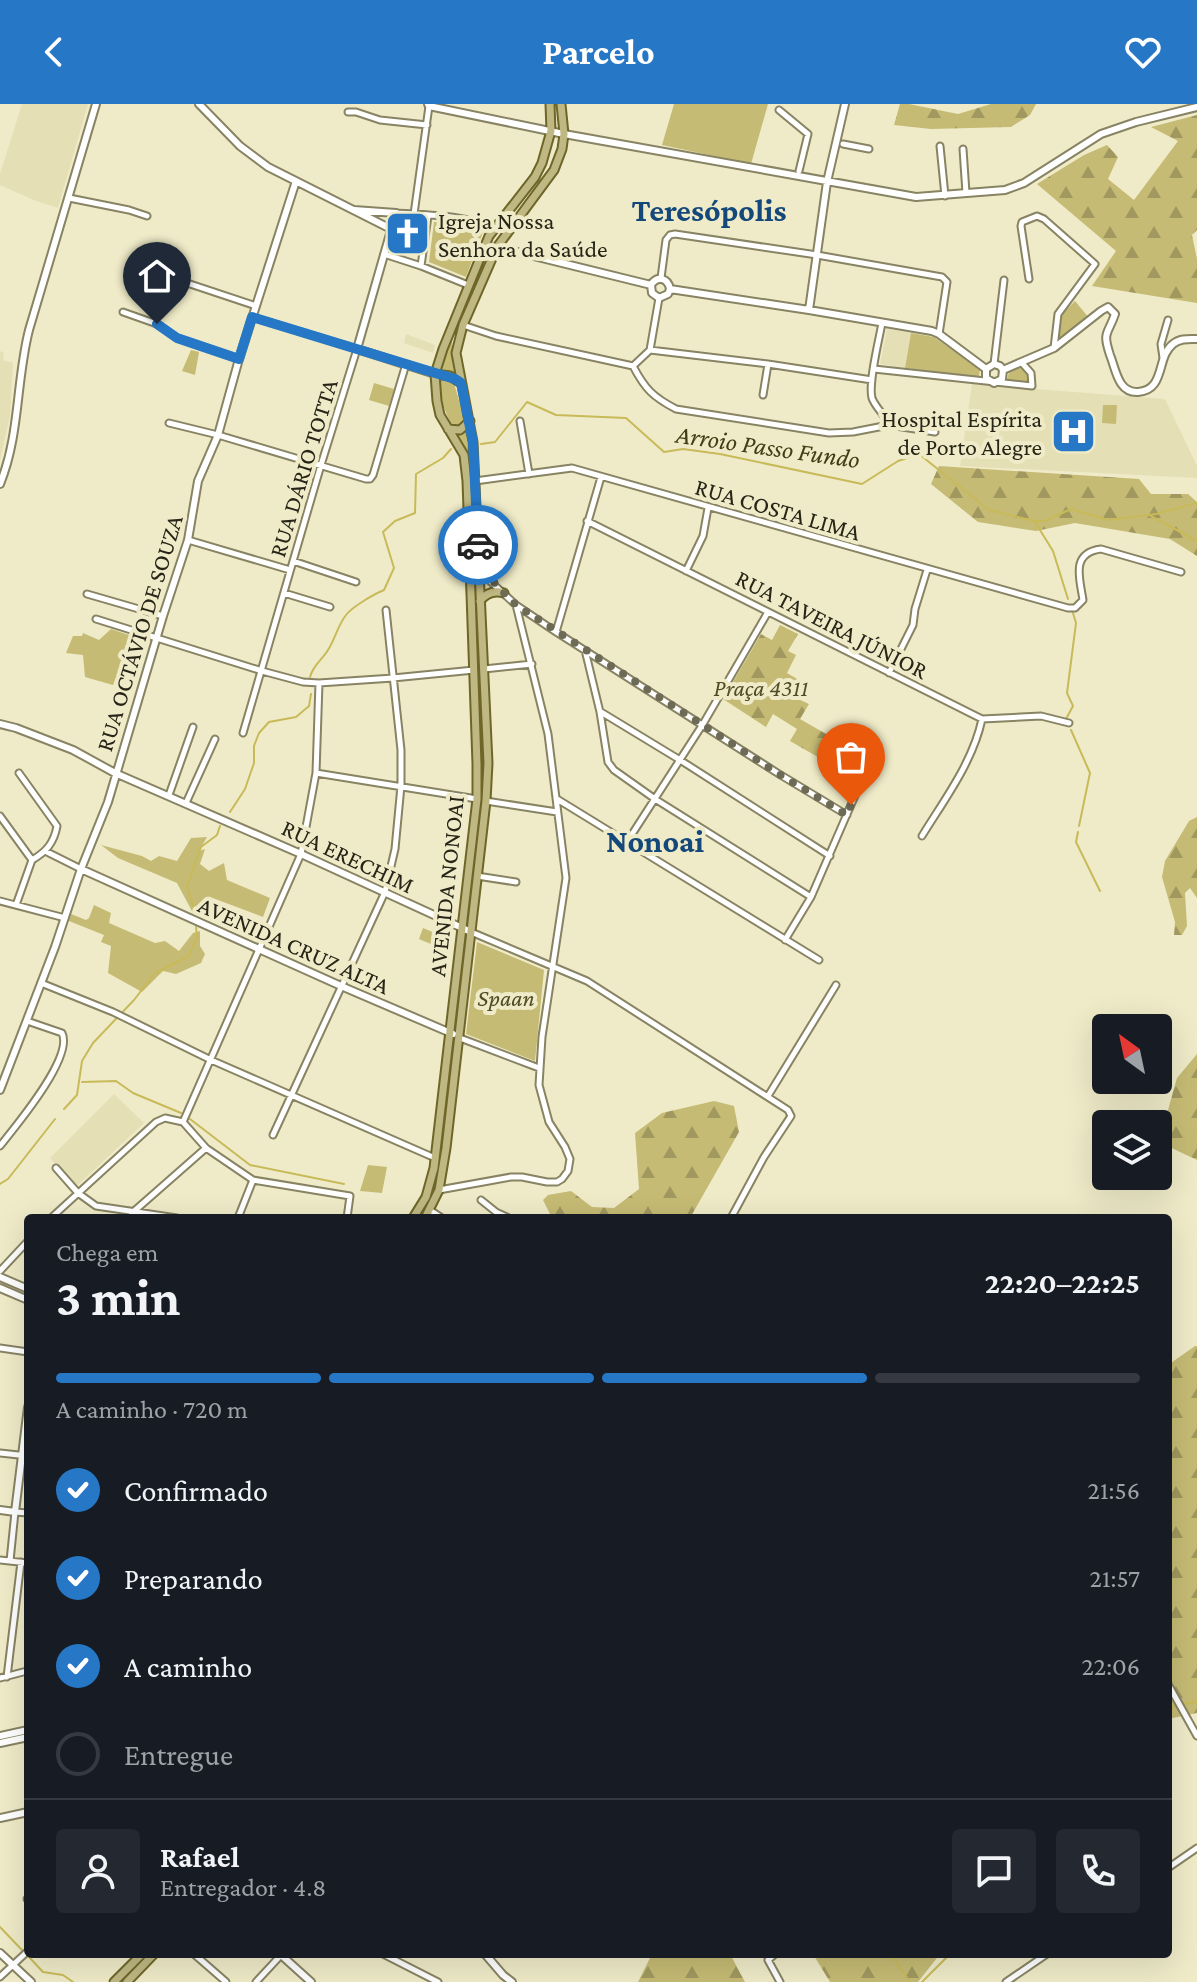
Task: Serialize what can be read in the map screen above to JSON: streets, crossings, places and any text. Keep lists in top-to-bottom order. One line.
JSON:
{"streets":{"main road":["AVENIDA NONOAI"],"street":["RUA DÁRIO TOTTA","RUA COSTA LIMA","RUA TAVEIRA JÚNIOR","RUA OCTÁVIO DE SOUZA","RUA ERECHIM","AVENIDA CRUZ ALTA"]},"crossings":[["RUA COSTA LIMA","AVENIDA NONOAI"],["RUA OCTÁVIO DE SOUZA","RUA ERECHIM"],["RUA OCTÁVIO DE SOUZA","AVENIDA CRUZ ALTA"],["RUA ERECHIM","AVENIDA NONOAI"],["AVENIDA NONOAI","AVENIDA CRUZ ALTA"]],"districts":["Teresópolis","Nonoai"],"water":["Arroio Passo Fundo"],"parks":["Praça 4311","Spaan"],"places":{"church":["Igreja Nossa Senhora da Saúde"],"hospital":["Hospital Espírita de Porto Alegre"]},"north":"top left","page":{"header":"Parcelo","heading":["3 min","Chega em","22:20–22:25"],"panel":["Rafael","Entregador · 4.8"],"bar":"A caminho · 720 m","list":[["Confirmado","21:56"],["Preparando","21:57"],["A caminho","22:06"],"Entregue"]}}
